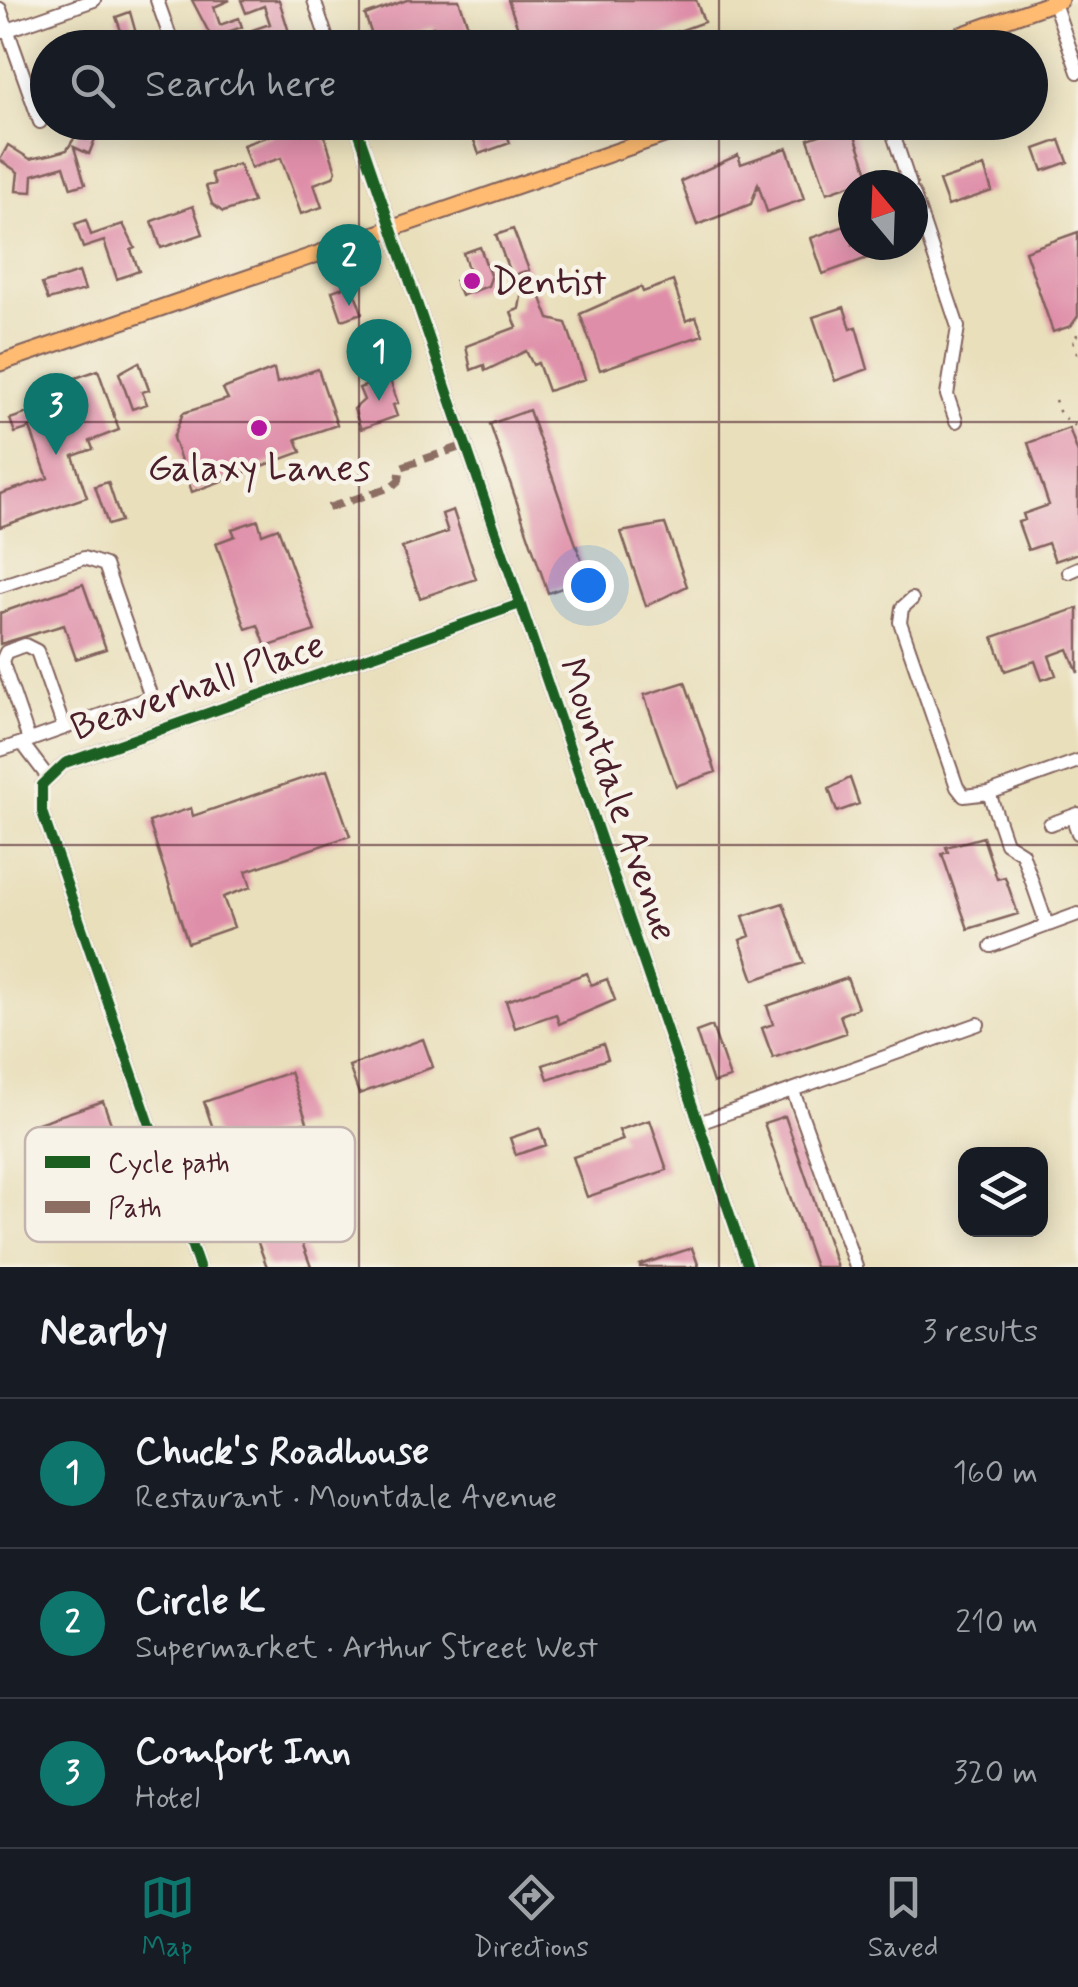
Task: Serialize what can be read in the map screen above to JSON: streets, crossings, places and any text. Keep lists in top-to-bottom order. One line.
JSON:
{"streets":{"street":["Beaverhall Place","Mountdale Avenue"]},"crossings":[["Beaverhall Place","Mountdale Avenue"]],"places":["Dentist","Galaxy Lanes"],"legend":["Cycle path","Path"],"north":"top","page":{"search":"Search here","pins":["2","1","3"],"heading":["Nearby","3 results"],"list":[{"mark":"1","name":"Chuck's Roadhouse","note":"Restaurant · Mountdale Avenue","value":"160 m"},{"mark":"2","name":"Circle K","note":"Supermarket · Arthur Street West","value":"210 m"},{"mark":"3","name":"Comfort Inn","note":"Hotel","value":"320 m"}],"nav":["Map","Directions","Saved"]}}
